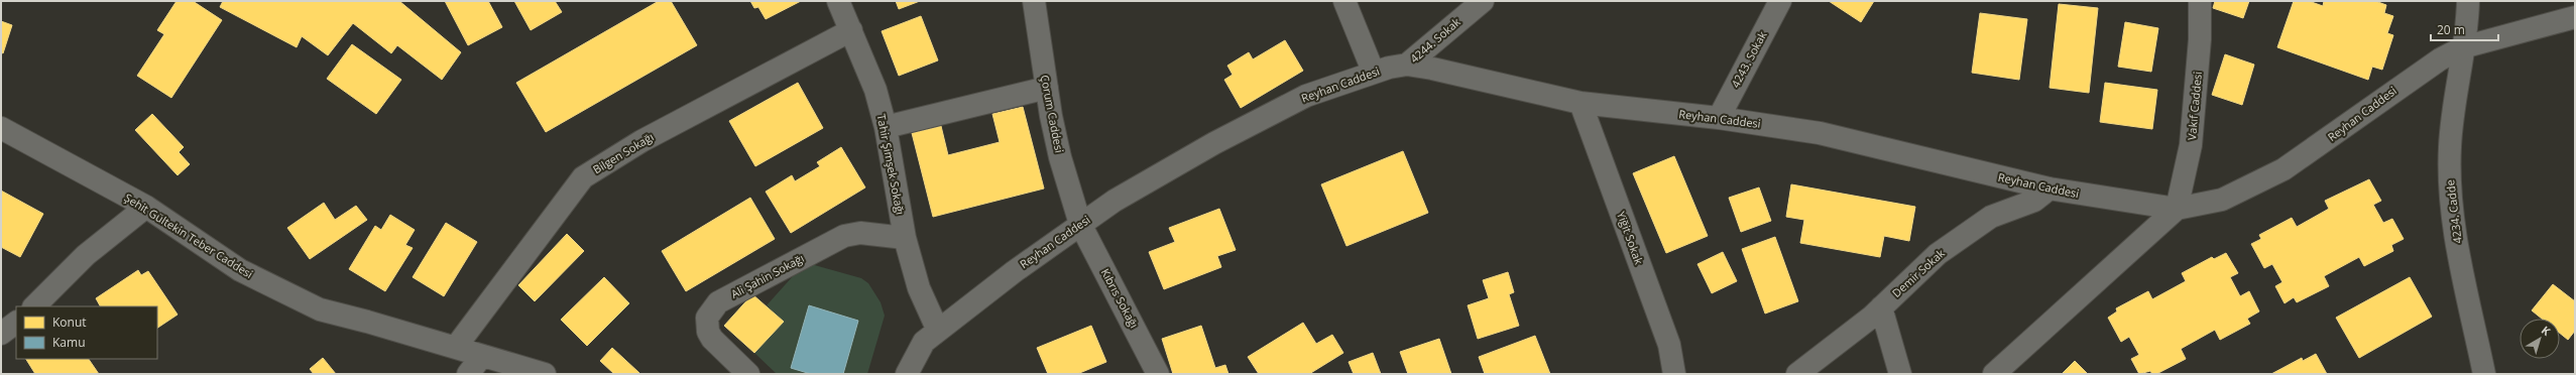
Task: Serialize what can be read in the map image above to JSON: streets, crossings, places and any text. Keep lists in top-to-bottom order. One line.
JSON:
{"streets":{"street":["4244. Sokak","4243. Sokak","Reyhan Caddesi","Vakıf Caddesi","Çorum Caddesi","Bilgen Sokağı","Tahir Şimşek Sokağı","4234. Cadde","Şehit Gültekin Teber Caddesi","Yiğit Sokak","Demir Sokak","Ali Şahin Sokağı","Kıbrıs Sokağı"]},"crossings":[["4244. Sokak","Reyhan Caddesi"],["4243. Sokak","Reyhan Caddesi"],["Reyhan Caddesi","Vakıf Caddesi"],["Reyhan Caddesi","Çorum Caddesi"],["Reyhan Caddesi","Tahir Şimşek Sokağı"],["Reyhan Caddesi","4234. Cadde"],["Reyhan Caddesi","Yiğit Sokak"],["Reyhan Caddesi","Demir Sokak"],["Reyhan Caddesi","Kıbrıs Sokağı"],["Çorum Caddesi","Kıbrıs Sokağı"],["Bilgen Sokağı","Tahir Şimşek Sokağı"],["Bilgen Sokağı","Şehit Gültekin Teber Caddesi"],["Tahir Şimşek Sokağı","Ali Şahin Sokağı"]],"legend":["Konut","Kamu"],"scale_bar":"20 m","north":"top right"}
